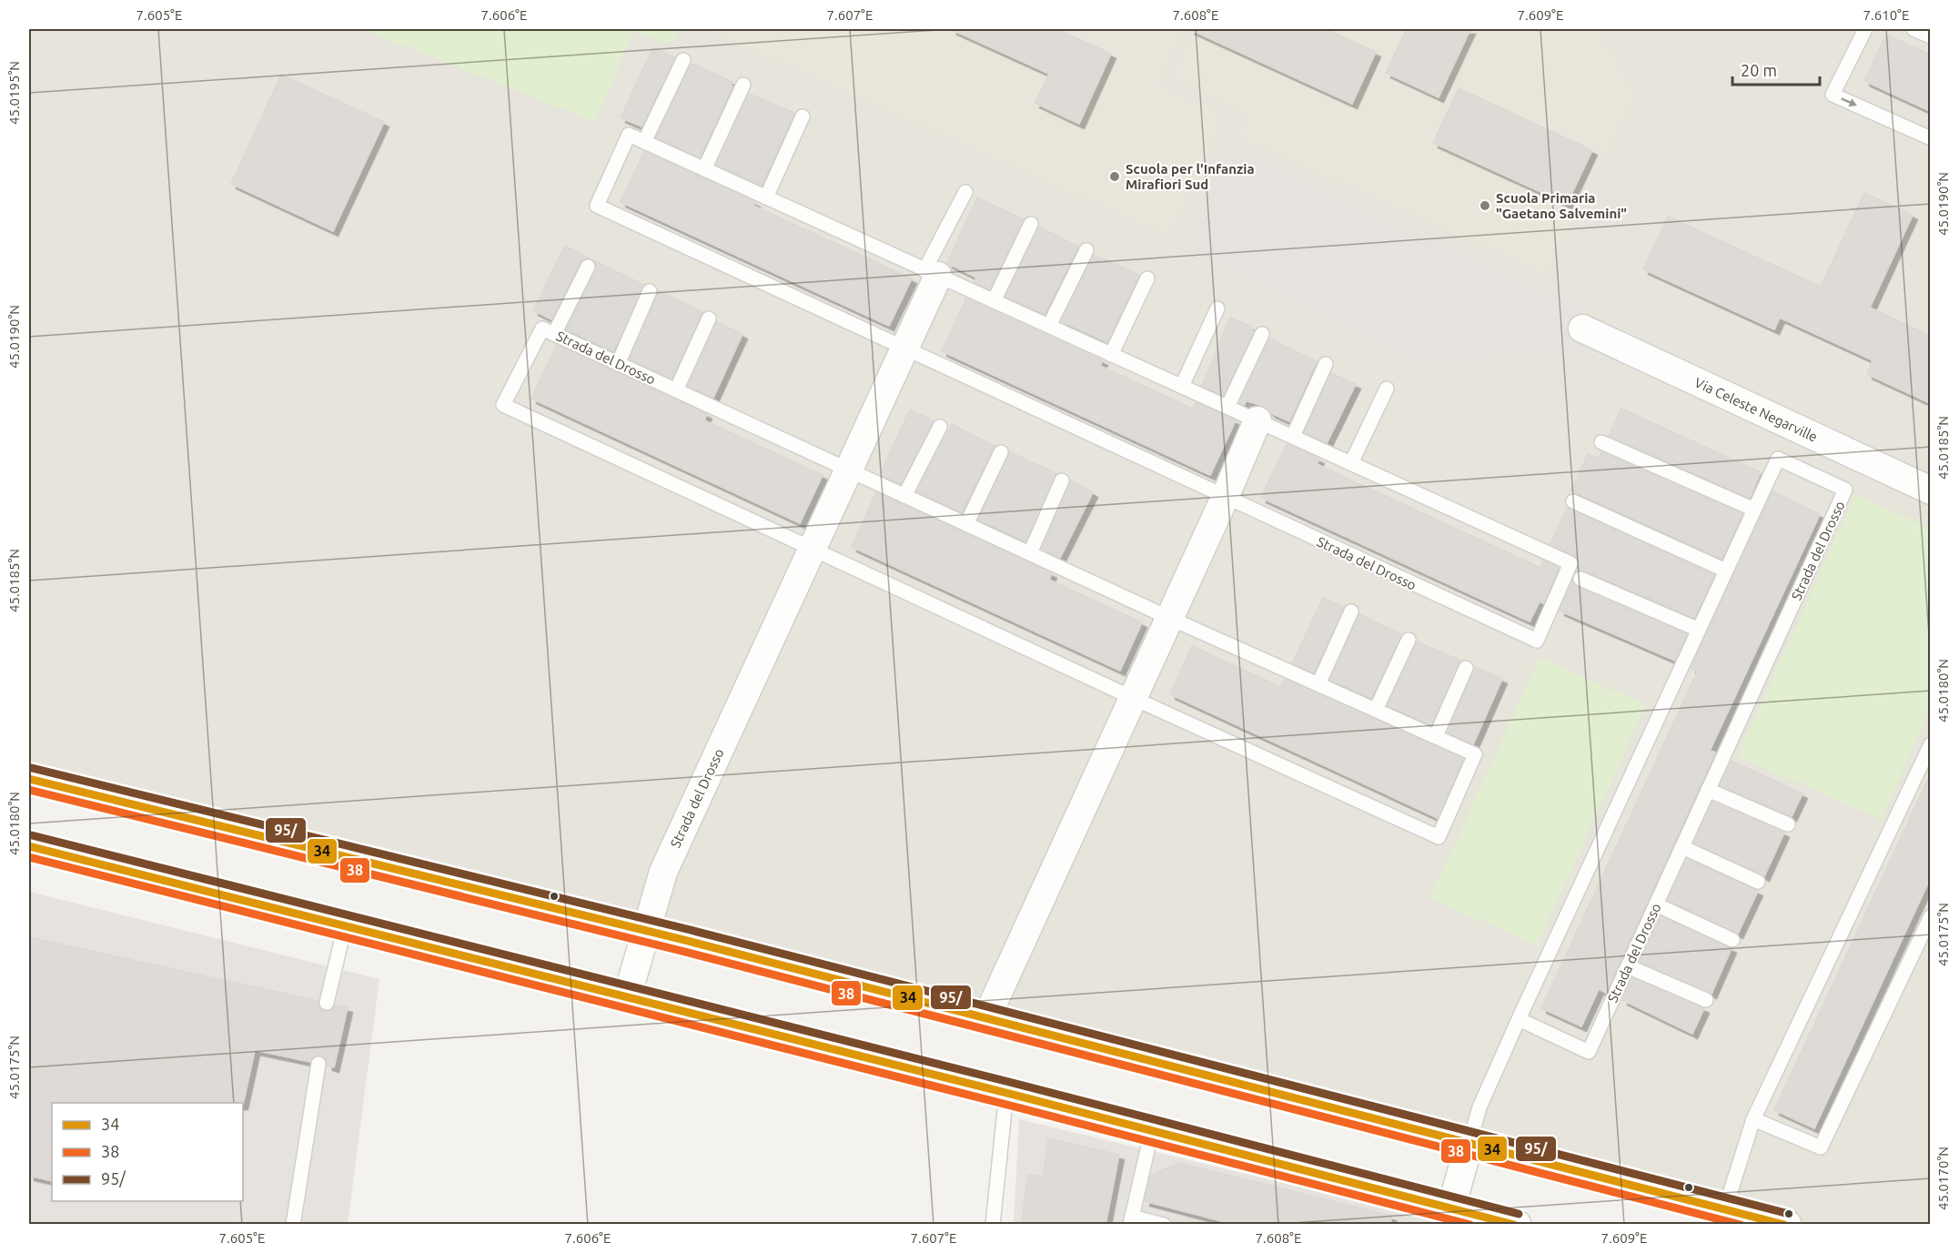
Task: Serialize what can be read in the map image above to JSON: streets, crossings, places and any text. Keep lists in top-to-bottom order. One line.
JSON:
{"streets":{"street":["Strada del Drosso","Via Celeste Negarville"]},"places":["Scuola per l'Infanzia Mirafiori Sud","Scuola Primaria \"Gaetano Salvemini\""],"lines":["transit line 95/","transit line 34","transit line 38"],"legend":["34","38","95/"],"scale_bar":"20 m","coordinates":["7.605°E","7.606°E","7.607°E","7.608°E","7.609°E","7.610°E","45.0195°N","45.0190°N","45.0185°N","45.0180°N","45.0175°N","45.0170°N"]}
